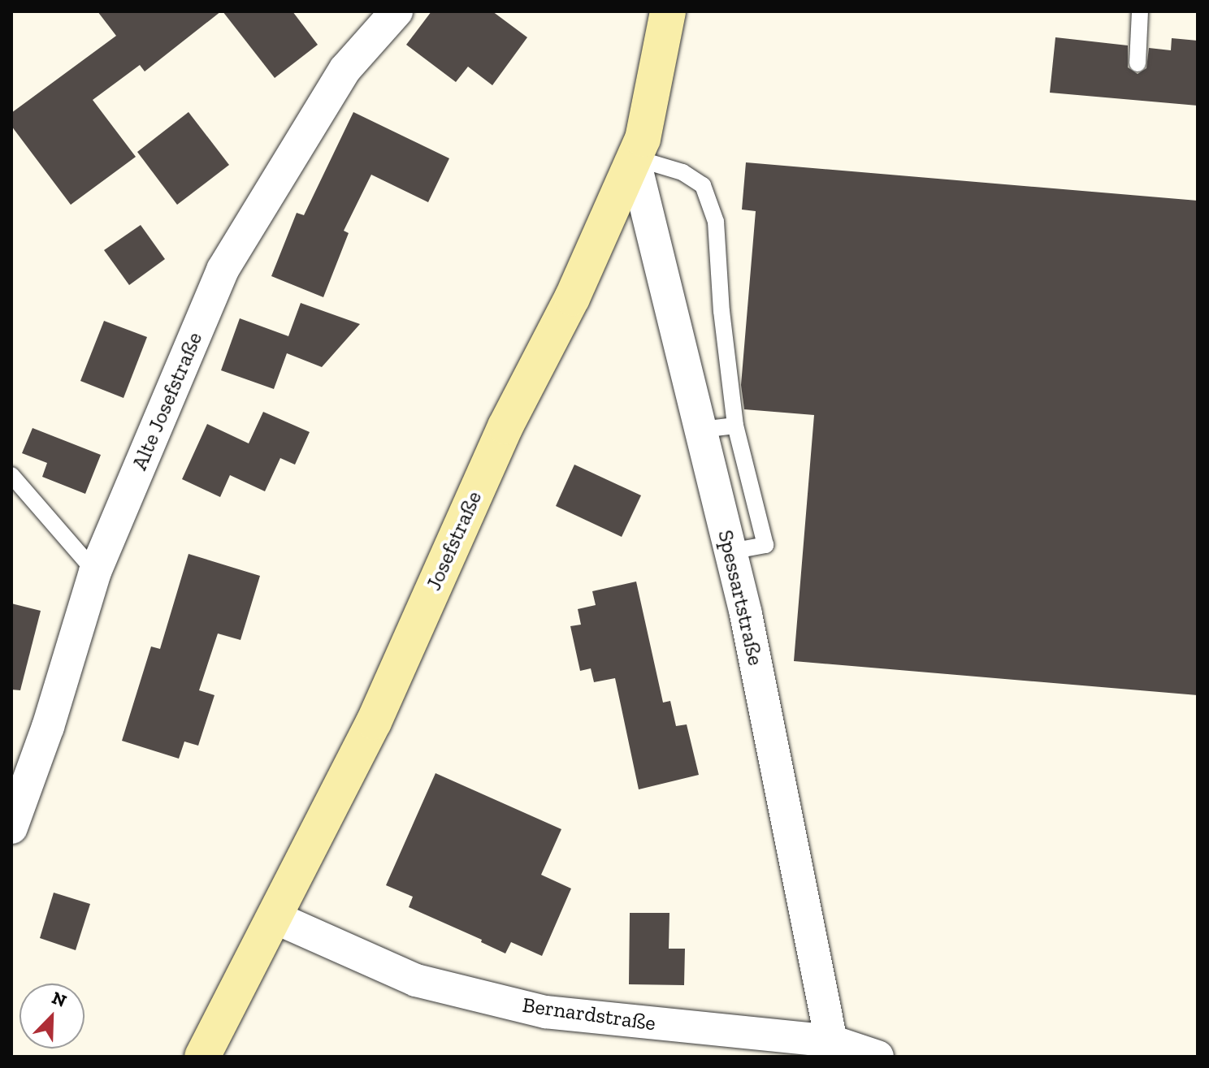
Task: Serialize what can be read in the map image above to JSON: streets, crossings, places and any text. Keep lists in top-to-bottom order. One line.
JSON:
{"streets":{"street":["Alte Josefstraße","Josefstraße","Spessartstraße","Bernardstraße"]},"crossings":[["Josefstraße","Spessartstraße"],["Josefstraße","Bernardstraße"],["Spessartstraße","Bernardstraße"]],"north":"top right"}
